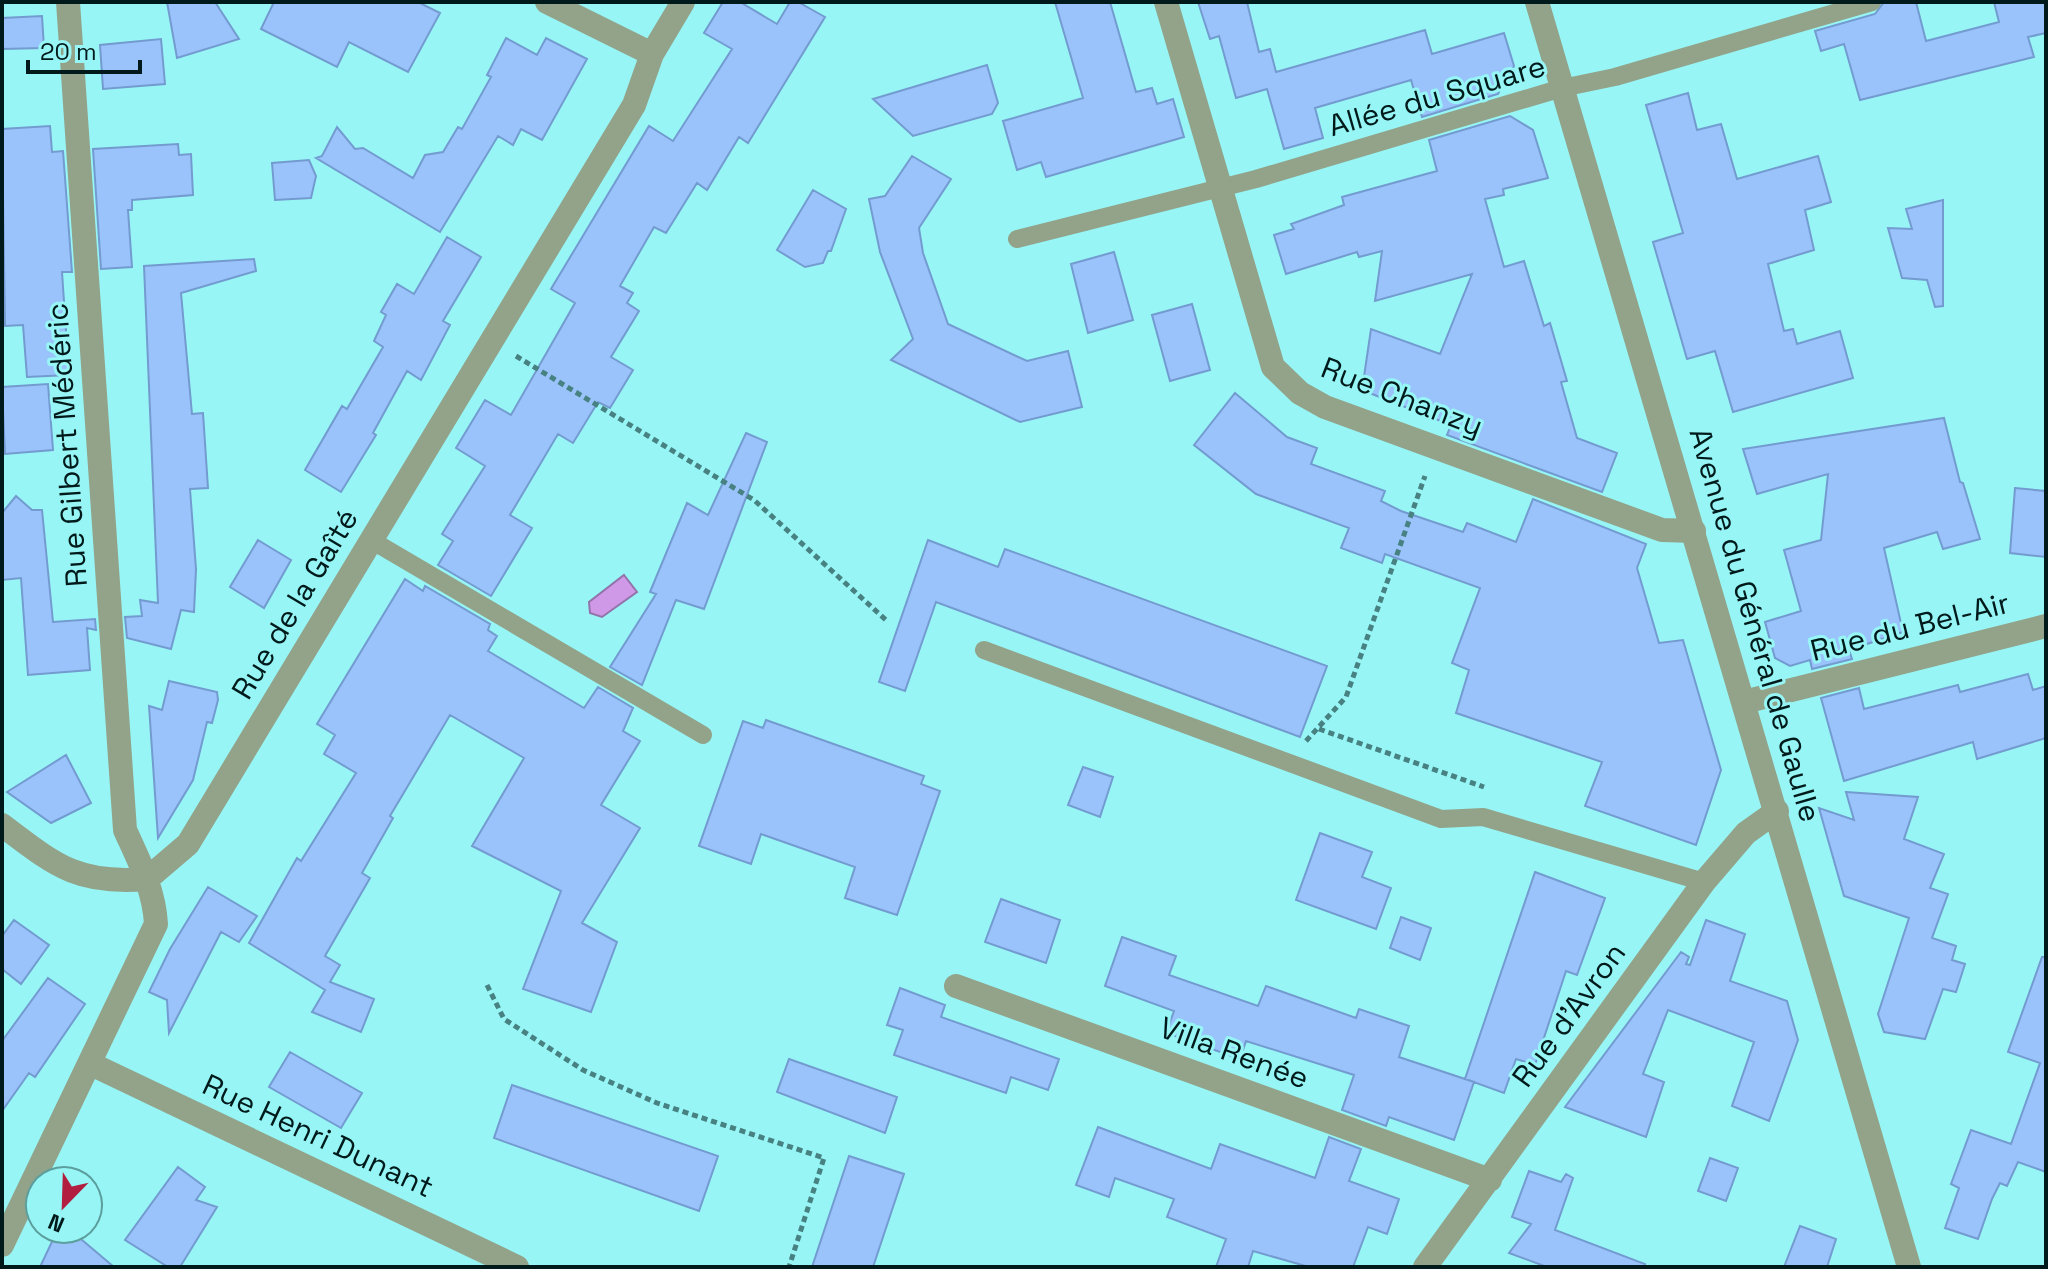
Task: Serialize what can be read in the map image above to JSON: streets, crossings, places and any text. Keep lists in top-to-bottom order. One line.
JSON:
{"streets":{"street":["Rue Chanzy","Rue Gilbert Médéric","Rue de la Gaîté","Avenue du Général de Gaulle","Rue du Bel-Air","Rue d'Avron","Villa Renée","Rue Henri Dunant"],"lane":["Allée du Square"]},"crossings":[["Allée du Square","Rue Chanzy"],["Allée du Square","Avenue du Général de Gaulle"],["Rue Chanzy","Avenue du Général de Gaulle"],["Rue Gilbert Médéric","Rue de la Gaîté"],["Avenue du Général de Gaulle","Rue du Bel-Air"],["Avenue du Général de Gaulle","Rue d'Avron"],["Rue d'Avron","Villa Renée"]],"scale_bar":"20 m","north":"bottom left"}
